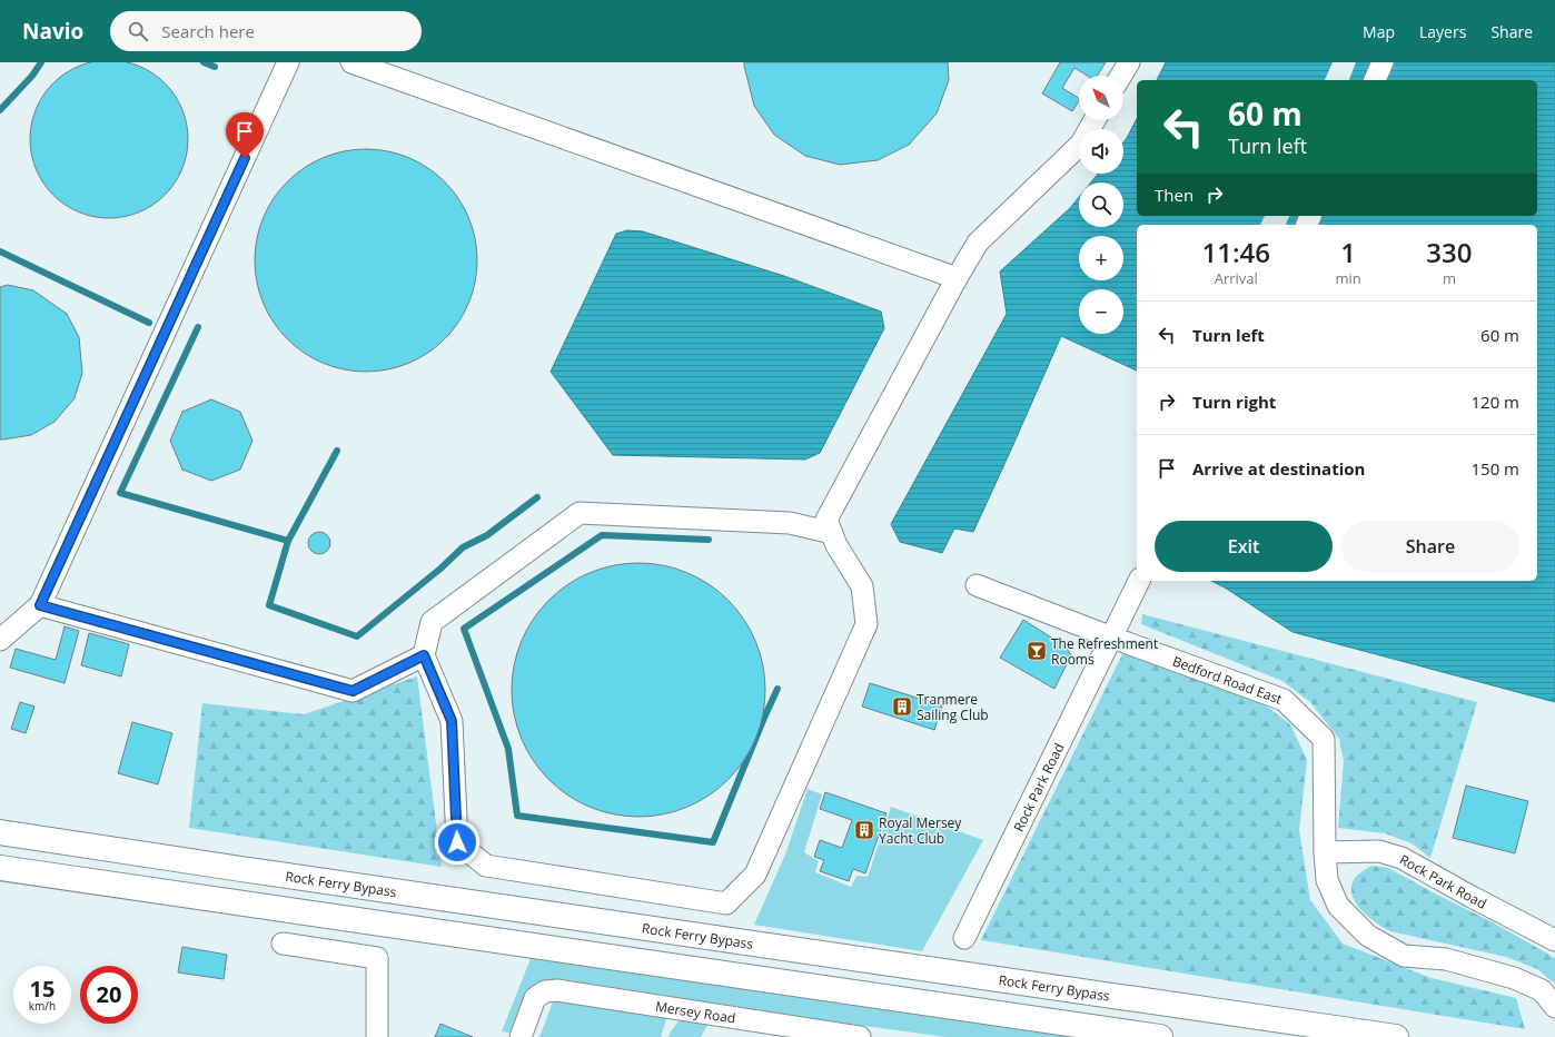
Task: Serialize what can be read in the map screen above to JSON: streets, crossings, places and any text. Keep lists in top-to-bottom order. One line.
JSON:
{"streets":{"highway":["Rock Ferry Bypass"],"street":["Bedford Road East","Rock Park Road","Mersey Road"]},"crossings":[["Bedford Road East","Rock Park Road"]],"places":{"bar":["The Refreshment Rooms"],"building":["Tranmere Sailing Club","Royal Mersey Yacht Club"]},"north":"top left","page":{"header":"Navio","search":"Search here","nav":["Map","Layers","Share"],"map_buttons":["+","−"],"turn":["60 m","Turn left"],"then":"Then","eta":["11:46","Arrival","1","min","330","m"],"list":[{"name":"Turn left","value":"60 m"},{"name":"Turn right","value":"120 m"},{"name":"Arrive at destination","value":"150 m"}],"buttons":["Exit","Share"],"speed":"15 km/h","limit":"20"}}
